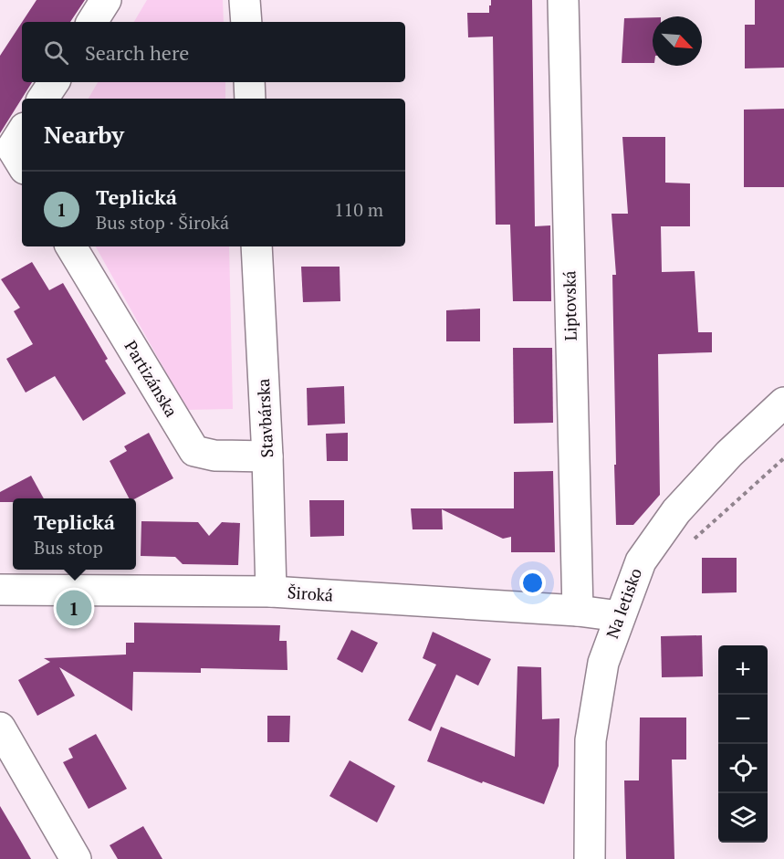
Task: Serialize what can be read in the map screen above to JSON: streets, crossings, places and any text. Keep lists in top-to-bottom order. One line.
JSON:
{"streets":{"street":["Liptovská","Partizánska","Stavbárska","Široká","Na letisko"]},"crossings":[["Liptovská","Široká"],["Partizánska","Stavbárska"],["Stavbárska","Široká"],["Široká","Na letisko"]],"north":"bottom right","page":{"search":"Search here","heading":"Nearby","list":[{"mark":"1","name":"Teplická","note":"Bus stop · Široká","value":"110 m"}],"popup":["Teplická","Bus stop"],"pins":"1","map_buttons":["+","−"]}}
